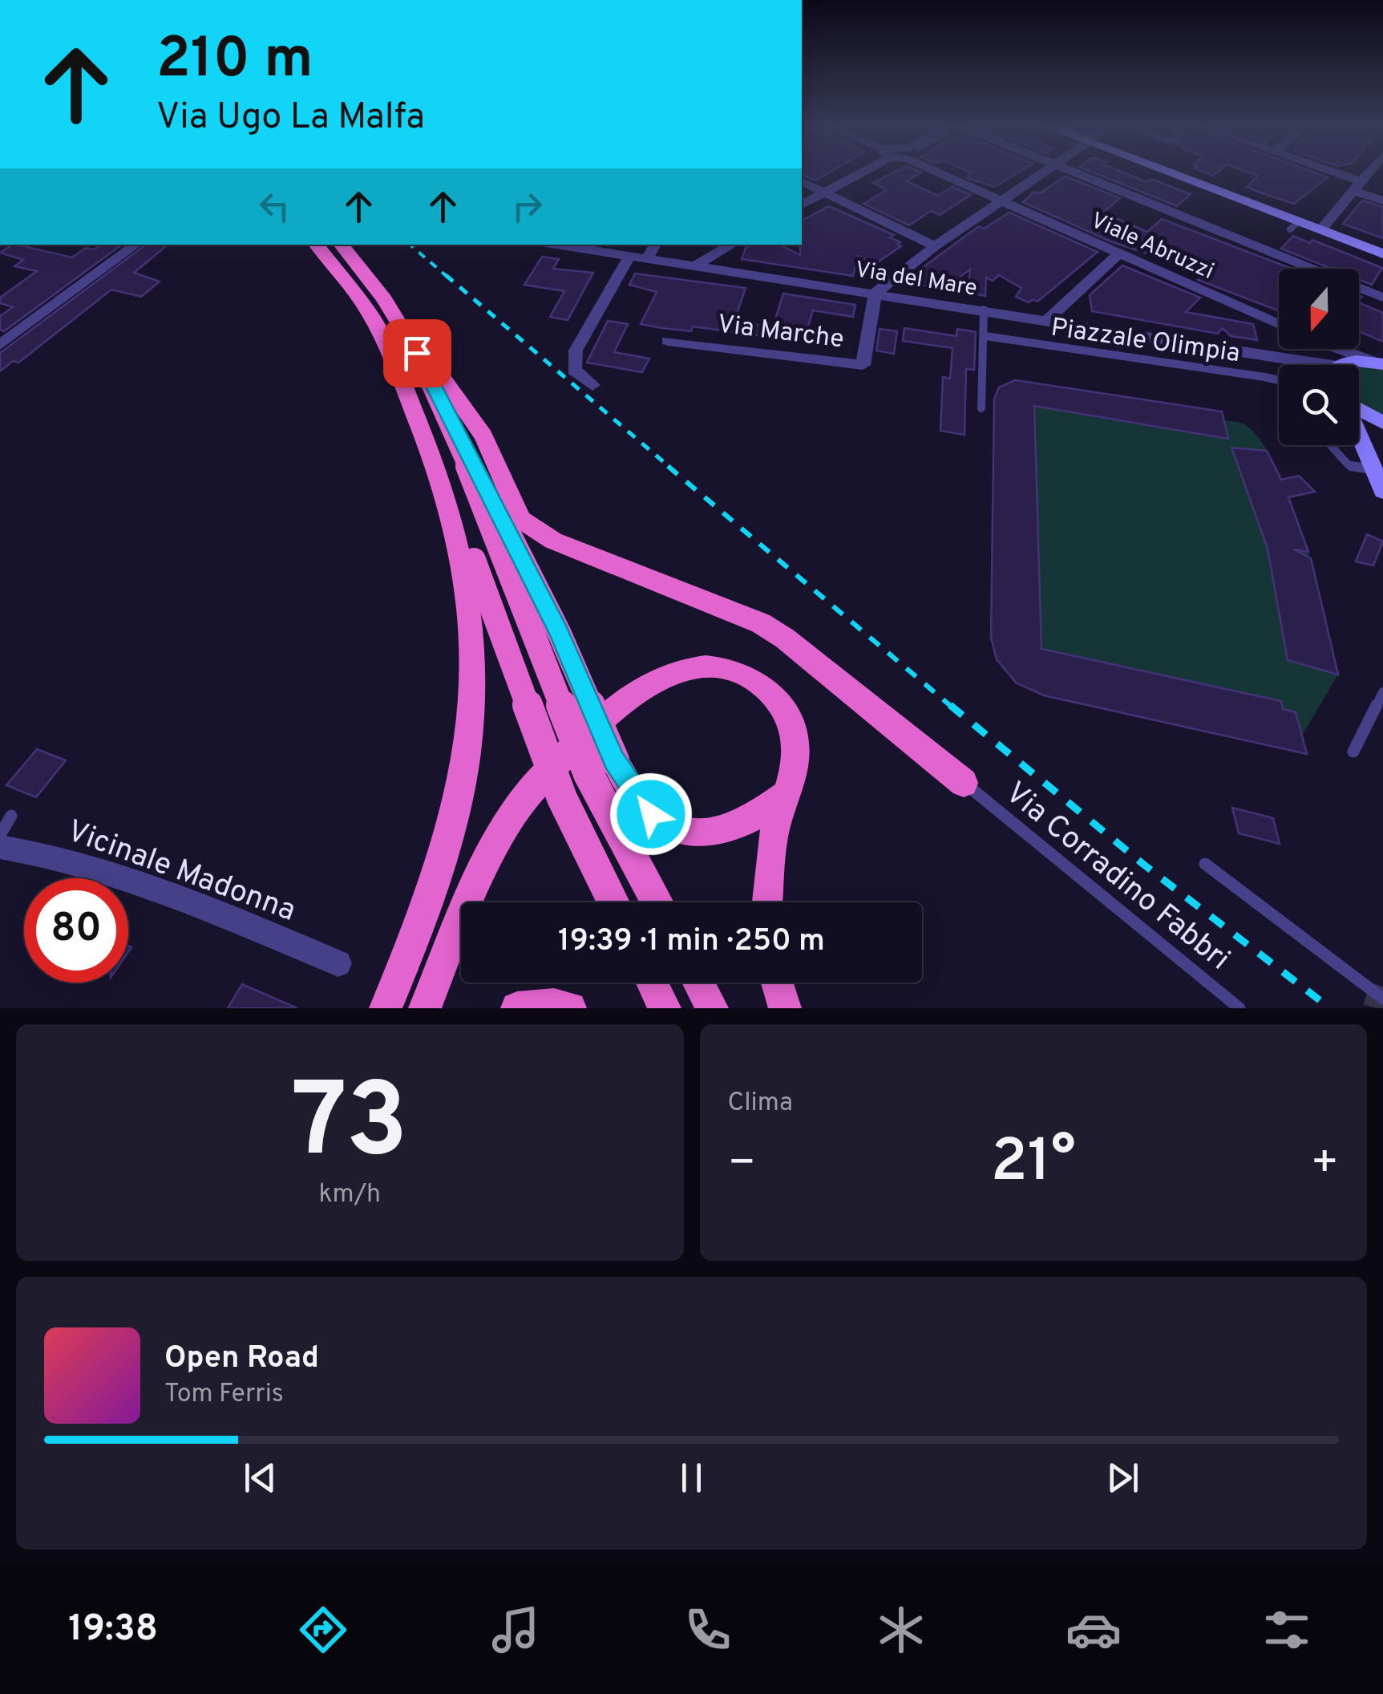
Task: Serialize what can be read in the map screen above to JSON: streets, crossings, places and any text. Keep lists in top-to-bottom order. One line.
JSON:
{"streets":{"street":["Viale Abruzzi","Via del Mare","Via Marche","Vicinale Madonna"],"lane":["Piazzale Olimpia","Via Corradino Fabbri"]},"crossings":[["Via del Mare","Via Marche"]],"north":"bottom","page":{"turn":["210 m","Via Ugo La Malfa"],"limit":"80","trip":"19:39 · 1 min · 250 m","tile":[["73","km/h"],"Clima"],"heat":["−","21°","+"],"song":["Open Road","Tom Ferris"],"tabs":"19:38"}}
